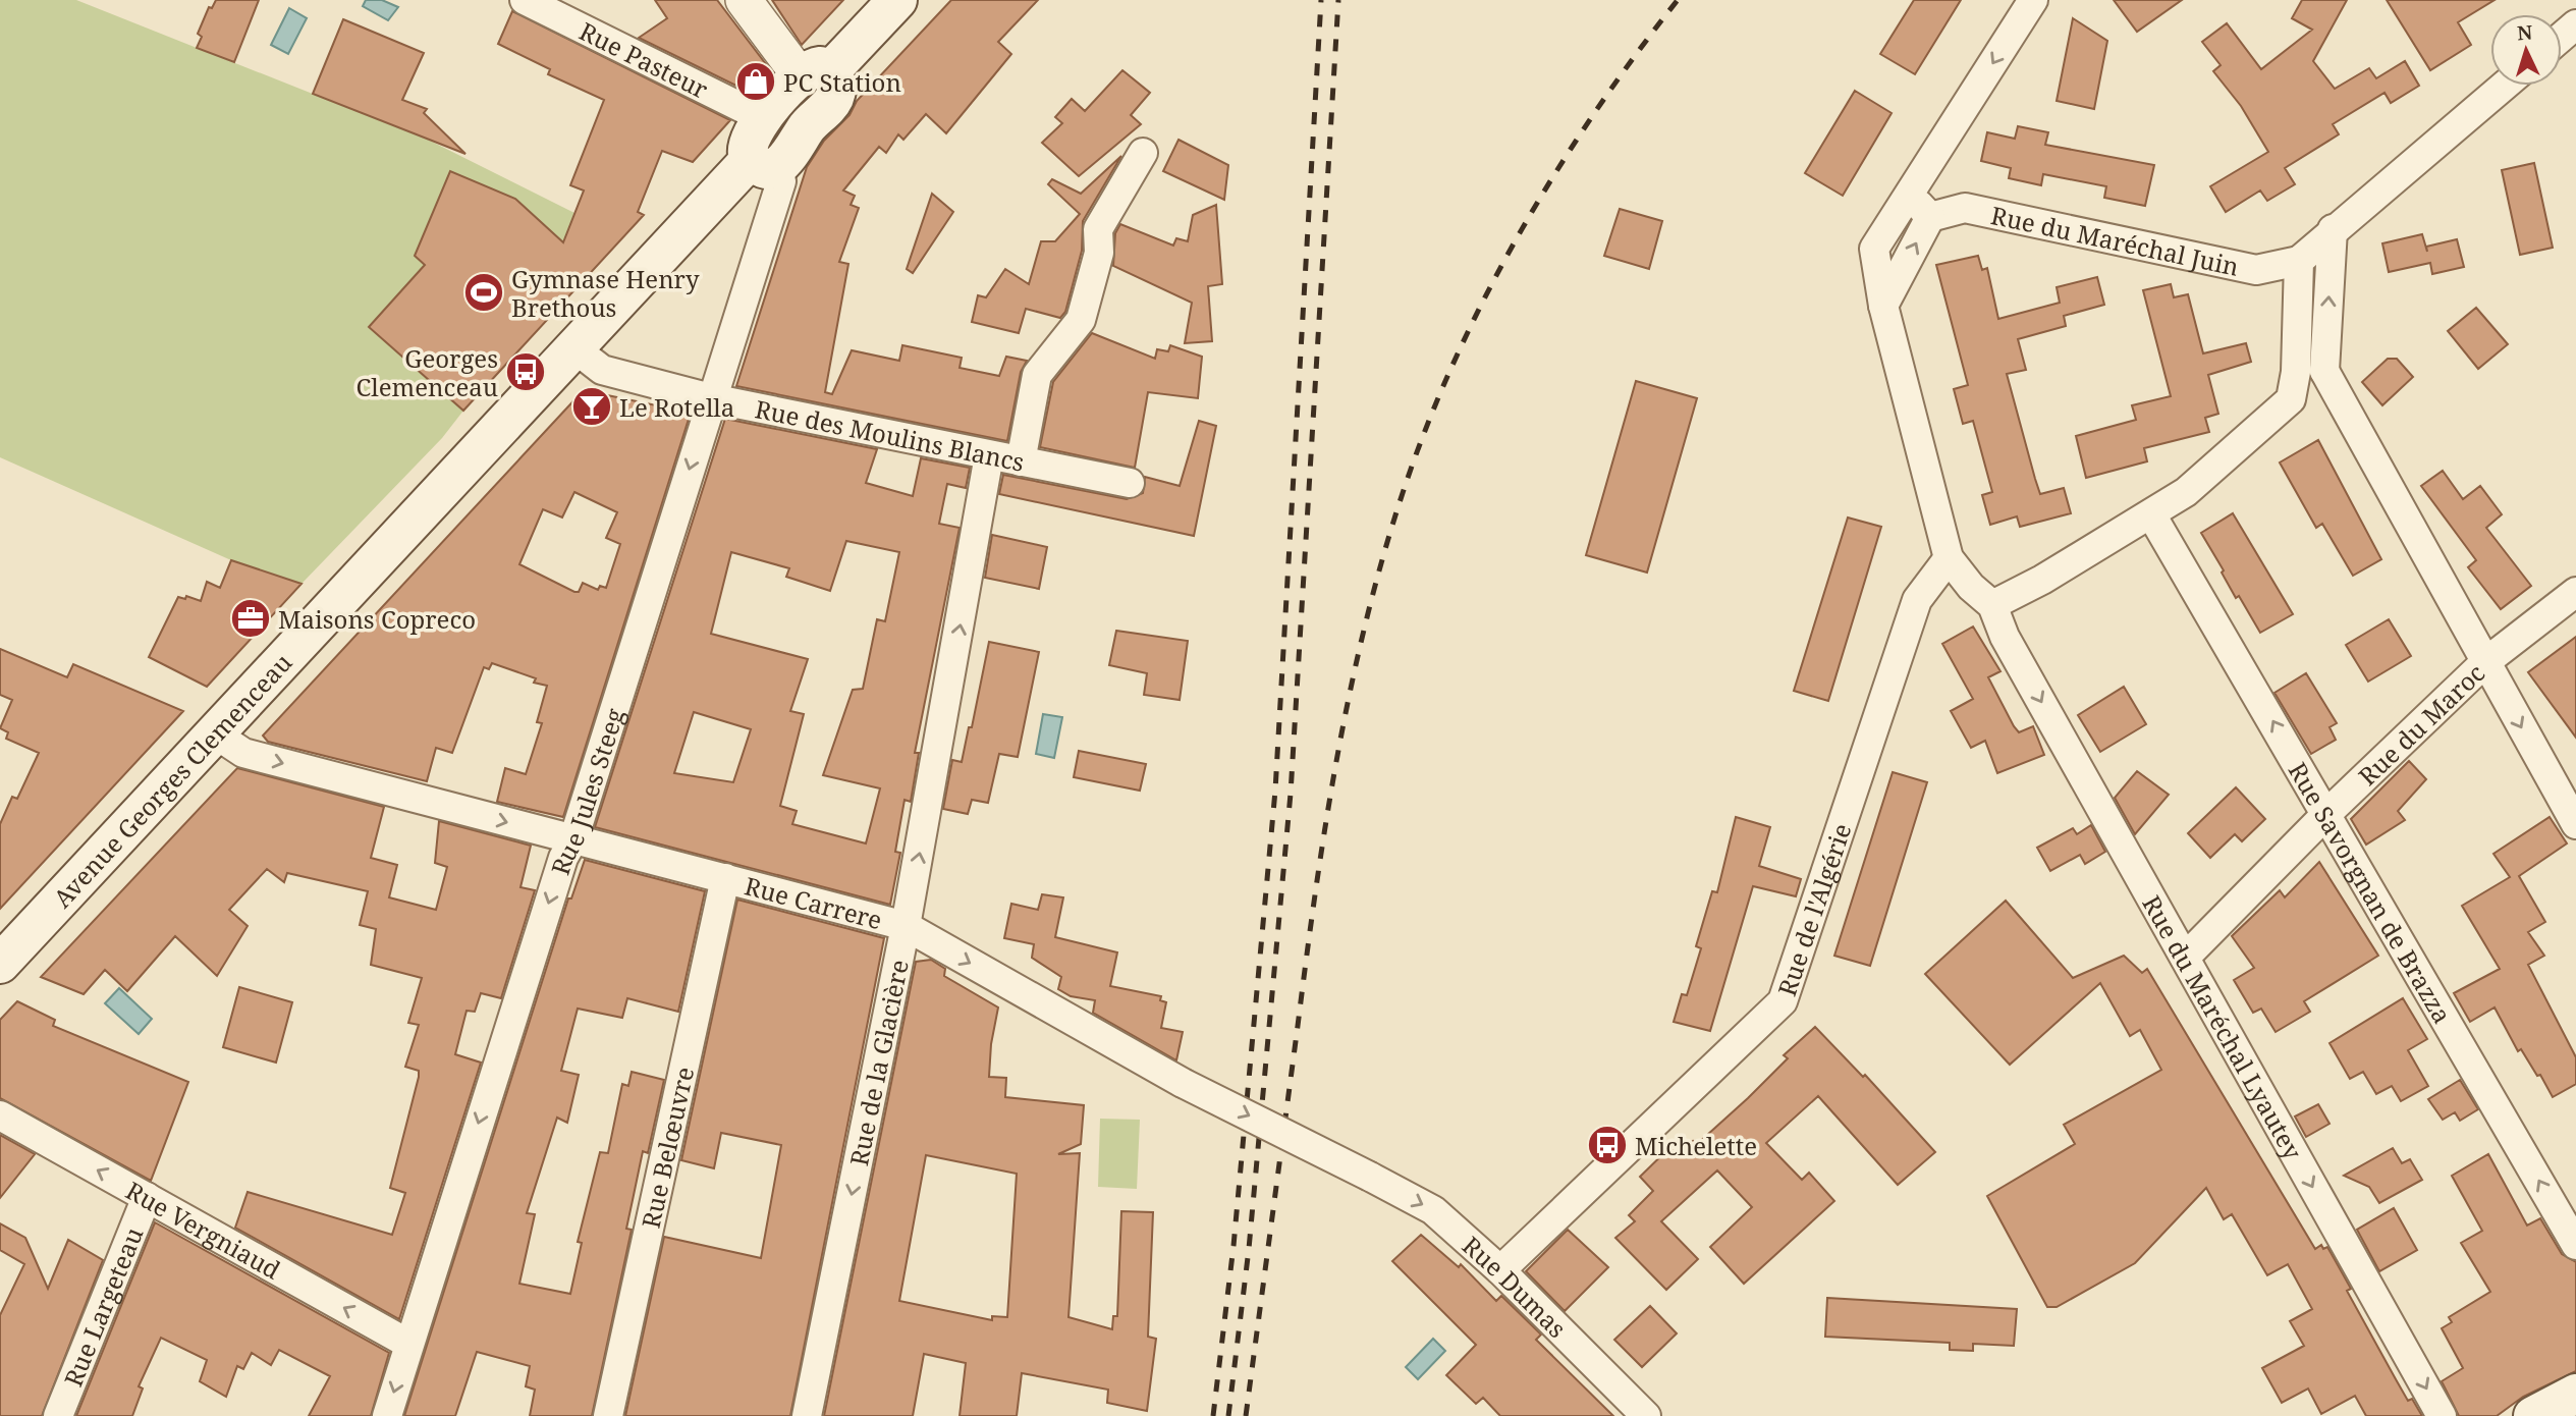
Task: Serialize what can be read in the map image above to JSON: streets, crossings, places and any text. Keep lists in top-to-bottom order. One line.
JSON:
{"streets":{"main road":["Avenue Georges Clemenceau"],"street":["Rue Pasteur","Rue du Maréchal Juin","Rue des Moulins Blancs","Rue du Maroc","Rue Jules Steeg","Rue Savorgnan de Brazza","Rue Carrere","Rue de l'Algérie","Rue du Maréchal Lyautey","Rue de la Glacière","Rue Belœuvre","Rue Vergniaud","Rue Dumas","Rue Largeteau"]},"crossings":[["Rue des Moulins Blancs","Avenue Georges Clemenceau"],["Rue des Moulins Blancs","Rue Jules Steeg"],["Rue des Moulins Blancs","Rue de la Glacière"],["Rue du Maroc","Rue Savorgnan de Brazza"],["Rue du Maroc","Rue du Maréchal Lyautey"],["Avenue Georges Clemenceau","Rue Jules Steeg"],["Avenue Georges Clemenceau","Rue Carrere"],["Rue Jules Steeg","Rue Carrere"],["Rue Jules Steeg","Rue Vergniaud"],["Rue Carrere","Rue de la Glacière"],["Rue Carrere","Rue Belœuvre"],["Rue Carrere","Rue Dumas"],["Rue de l'Algérie","Rue Dumas"],["Rue Vergniaud","Rue Largeteau"]],"one_way":["Rue Jules Steeg","Rue Carrere","Rue du Maréchal Lyautey","Rue Vergniaud","Rue Dumas"],"places":{"shop":["PC Station"],"sports":["Gymnase Henry Brethous"],"bus stop":["Georges Clemenceau","Michelette"],"bar":["Le Rotella"],"office":["Maisons Copreco"]},"north":"top"}
